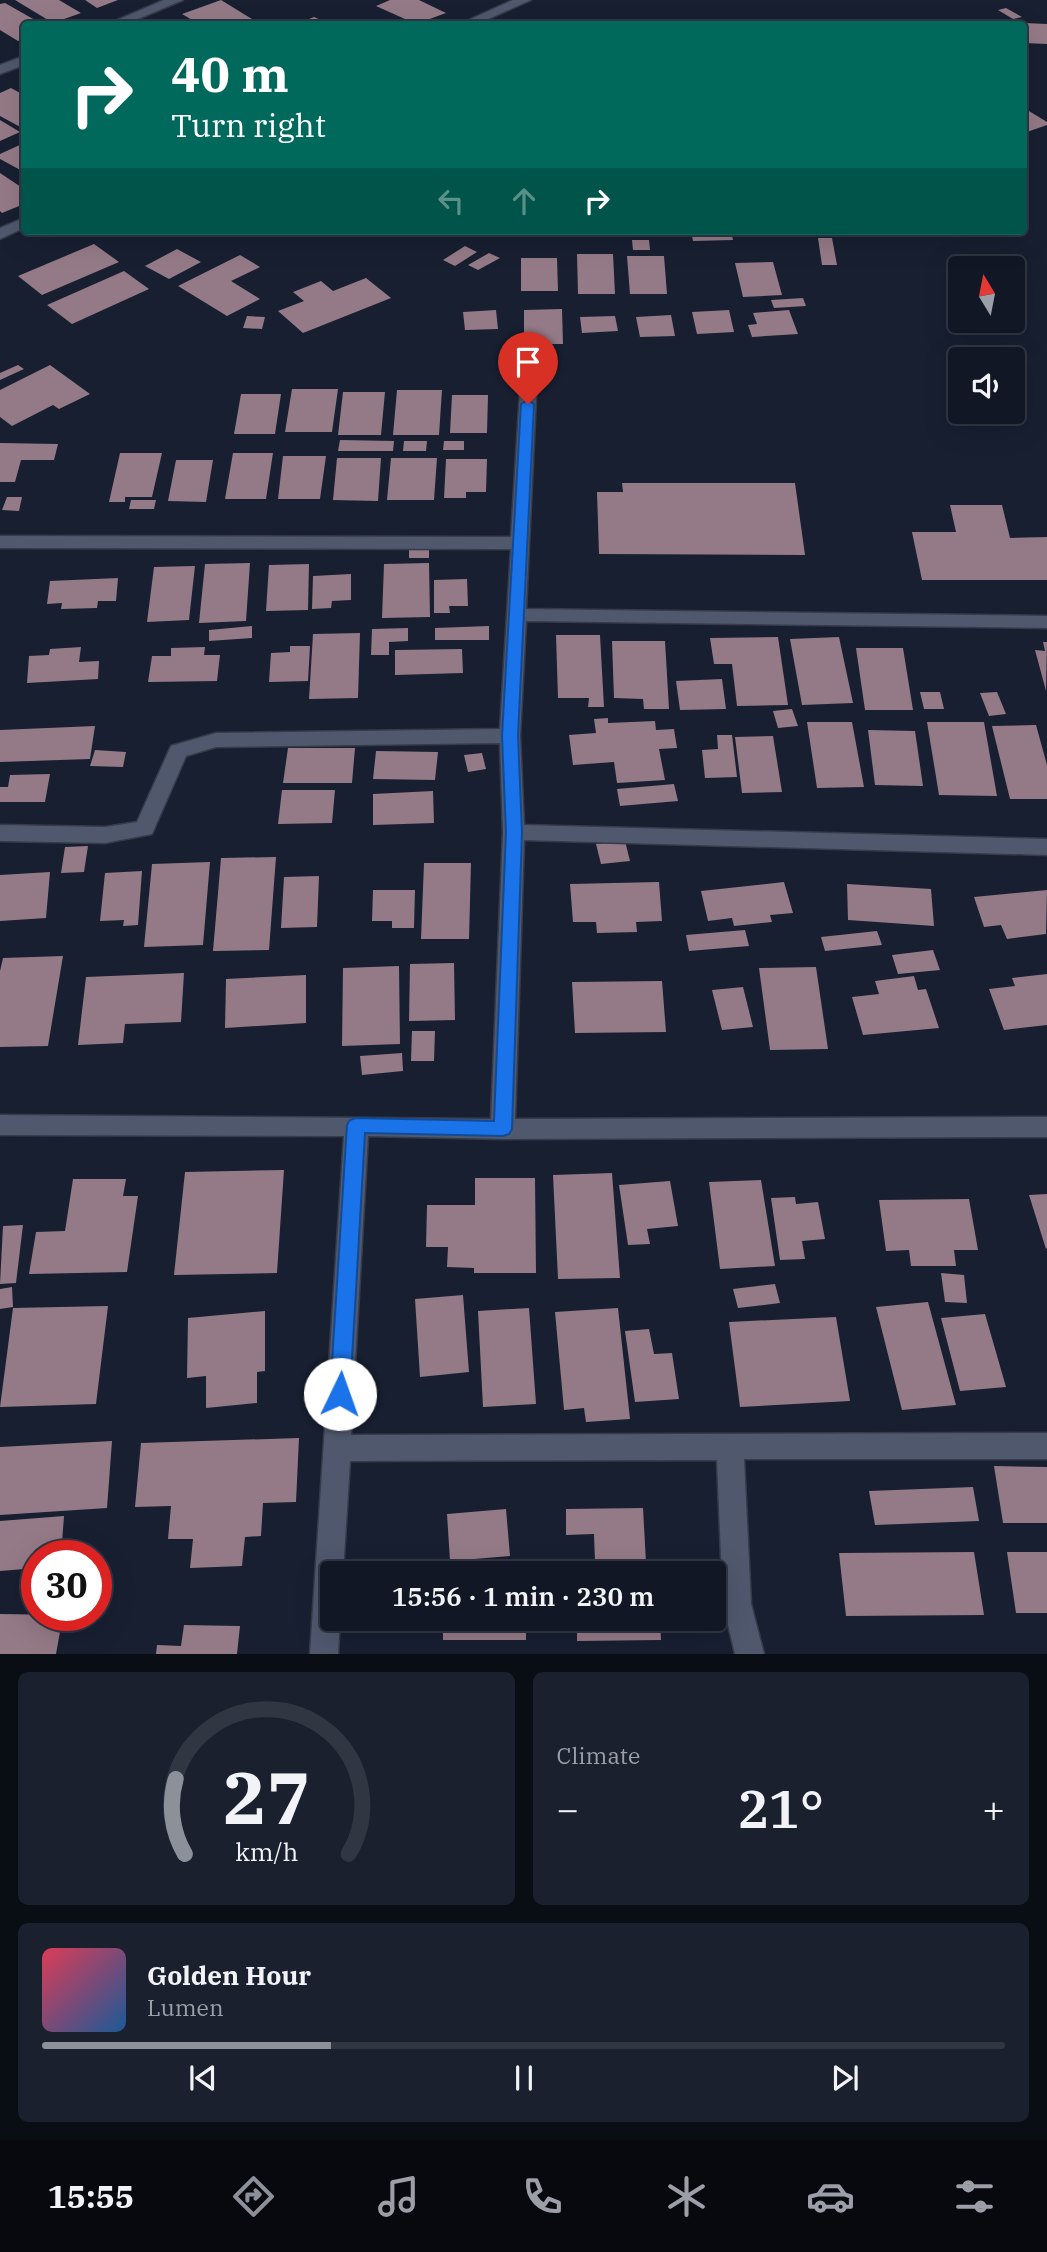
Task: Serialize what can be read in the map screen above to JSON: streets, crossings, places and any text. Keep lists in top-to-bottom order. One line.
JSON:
{"north":"top","page":{"turn":["40 m","Turn right"],"limit":"30","trip":"15:56 · 1 min · 230 m","tile":"Climate","heat":["−","21°","+"],"song":["Golden Hour","Lumen"],"tabs":"15:55","gauge":["27","km/h"]}}
